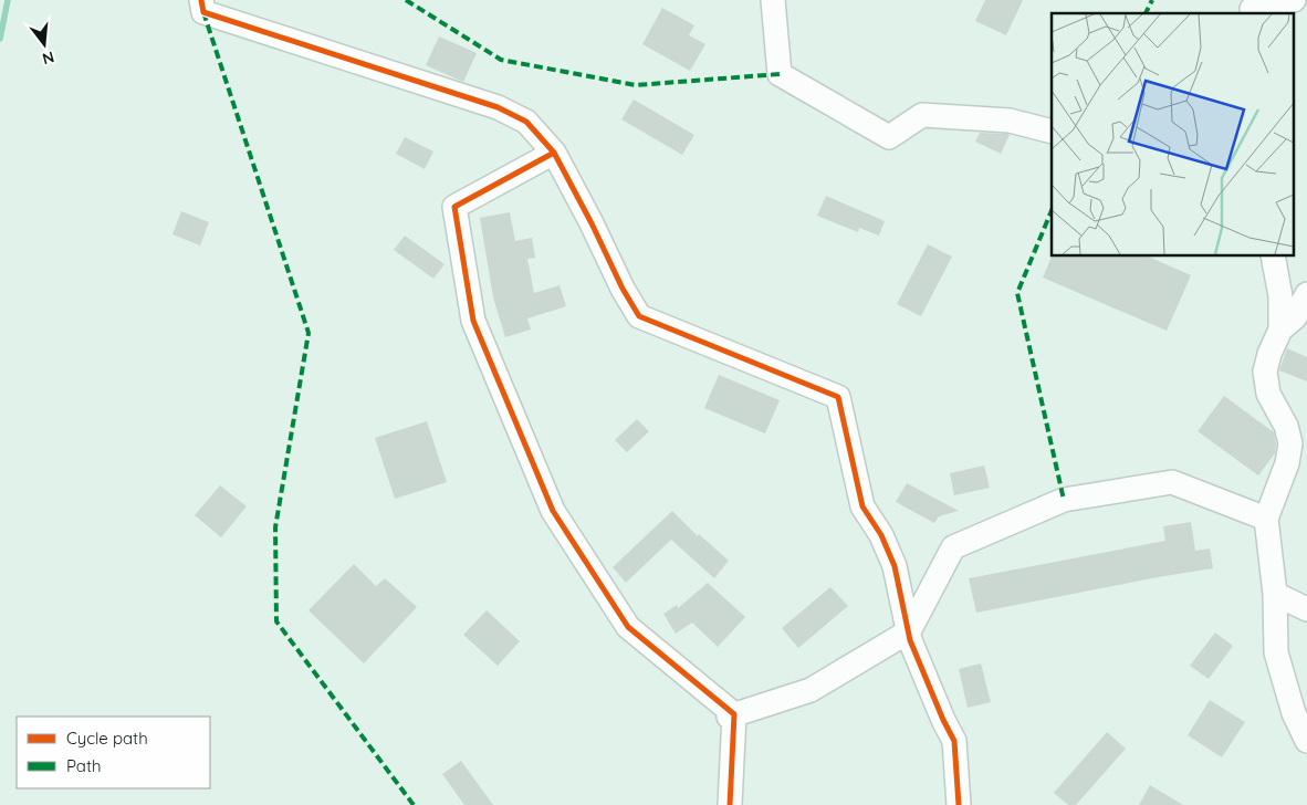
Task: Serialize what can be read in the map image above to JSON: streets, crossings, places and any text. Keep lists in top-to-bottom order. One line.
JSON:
{"legend":["Cycle path","Path"],"north":"bottom"}
